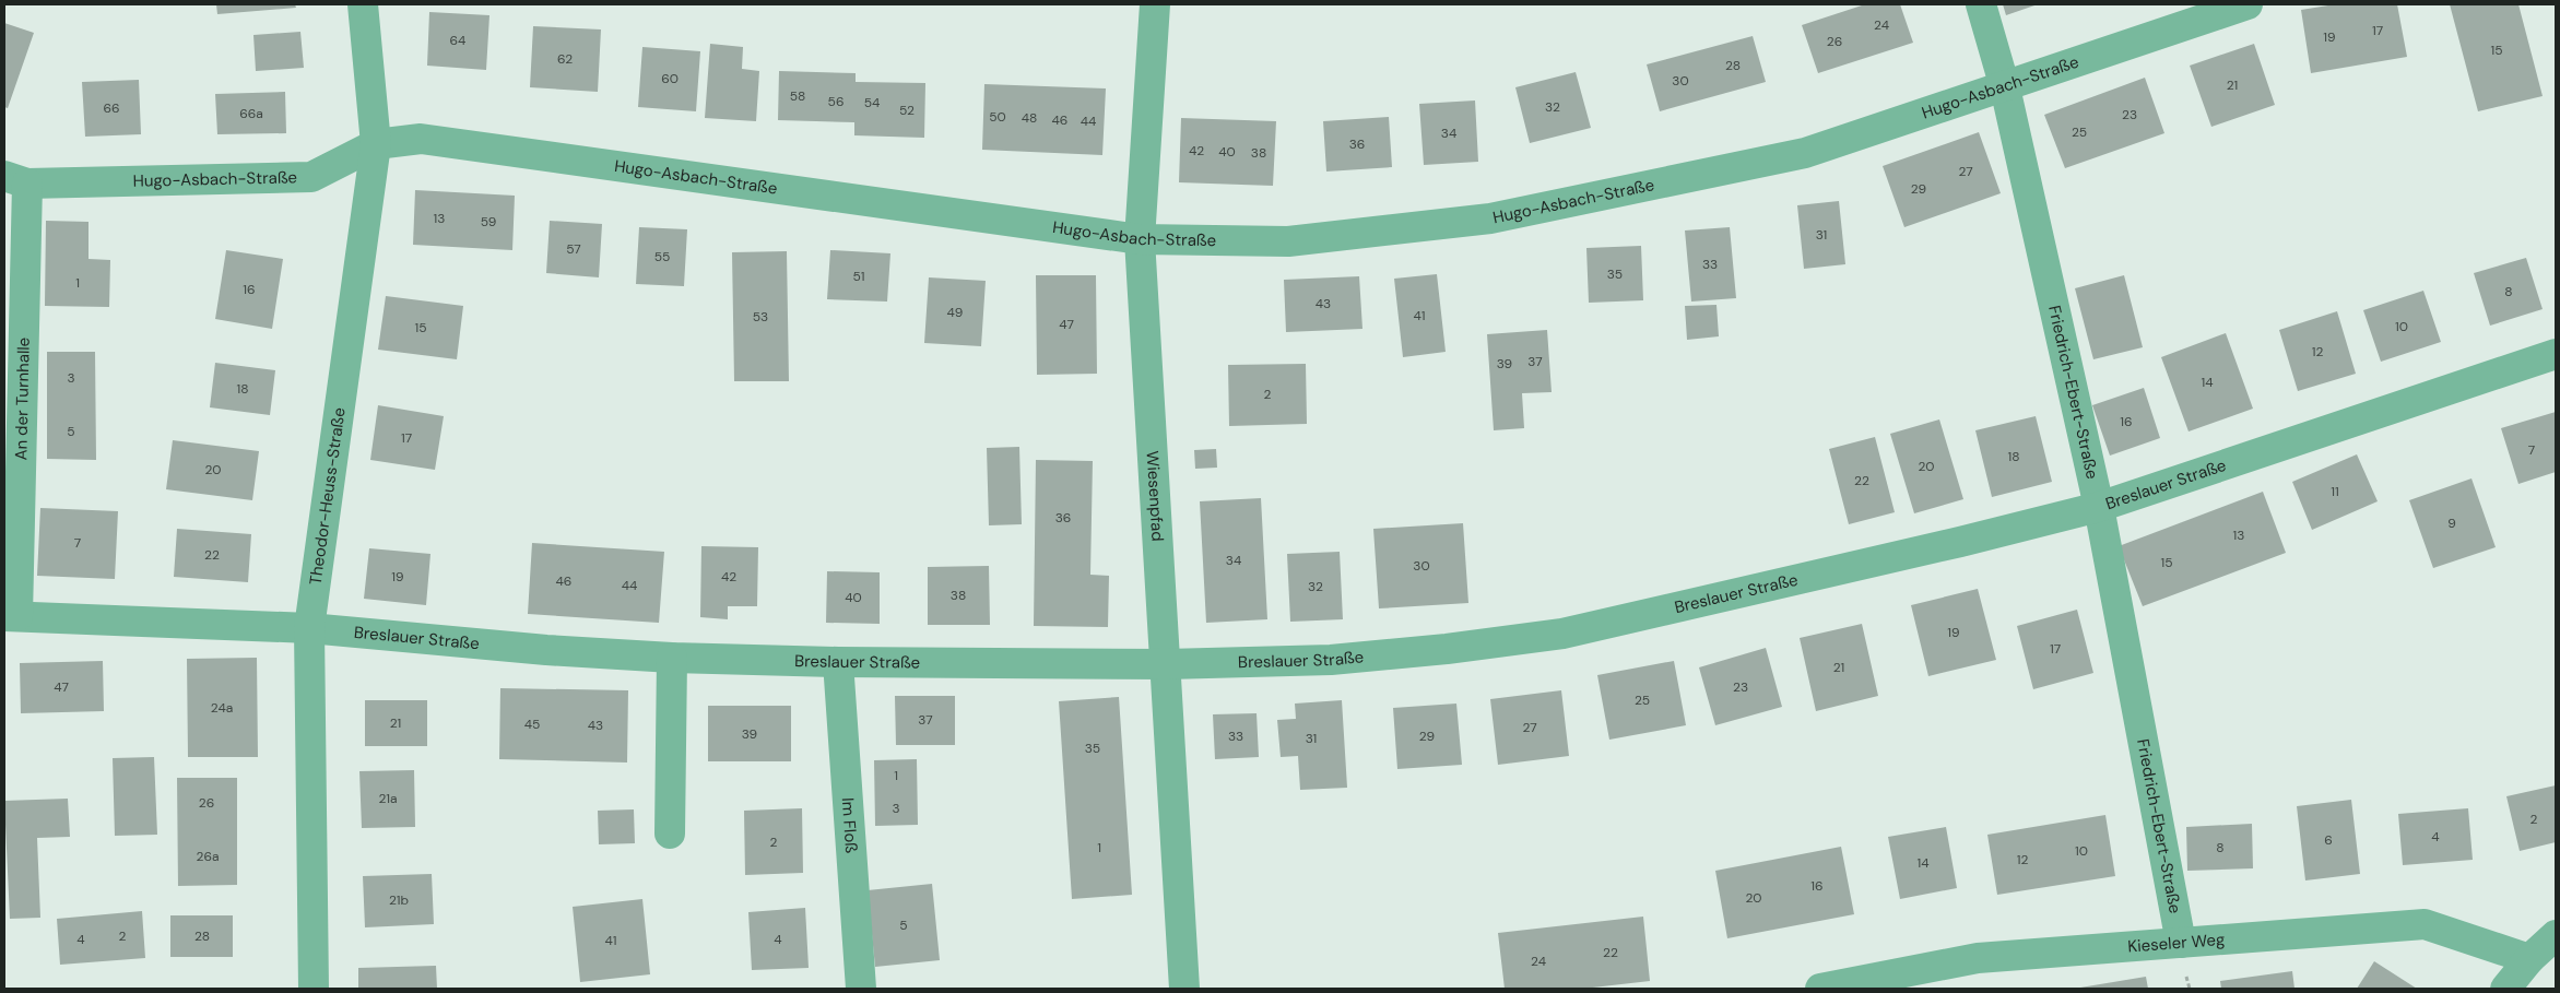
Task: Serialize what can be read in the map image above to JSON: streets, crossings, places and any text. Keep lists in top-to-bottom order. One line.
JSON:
{"streets":{"street":["Hugo-Asbach-Straße","Friedrich-Ebert-Straße","An der Turnhalle","Breslauer Straße","Theodor-Heuss-Straße","Wiesenpfad","Im Floß","Kieseler Weg"]},"crossings":[["Hugo-Asbach-Straße","Friedrich-Ebert-Straße"],["Hugo-Asbach-Straße","An der Turnhalle"],["Hugo-Asbach-Straße","Theodor-Heuss-Straße"],["Hugo-Asbach-Straße","Wiesenpfad"],["Friedrich-Ebert-Straße","Breslauer Straße"],["Friedrich-Ebert-Straße","Kieseler Weg"],["An der Turnhalle","Breslauer Straße"],["Breslauer Straße","Theodor-Heuss-Straße"],["Breslauer Straße","Wiesenpfad"],["Breslauer Straße","Im Floß"]],"house_numbers":["24","17","19","64","26","15","62","28","60","30","21","58","56","54","32","66","52","66a","23","50","48","46","44","25","34","36","42","40","38","27","29","13","59","31","57","55","33","35","51","1","16","8","43","49","41","53","47","10","15","12","37","39","3","14","18","2","16","5","17","7","18","20","20","22","11","36","9","13","7","22","34","15","30","19","42","46","44","32","38","40","19","17","21","47","23","25","24a","37","21","45","43","27","39","33","29","31","35","1","21a","26","3","2","4","6","2","1","8","10","26a","12","14","16","20","21b","5","2","28","4","4","41","22","24"]}
